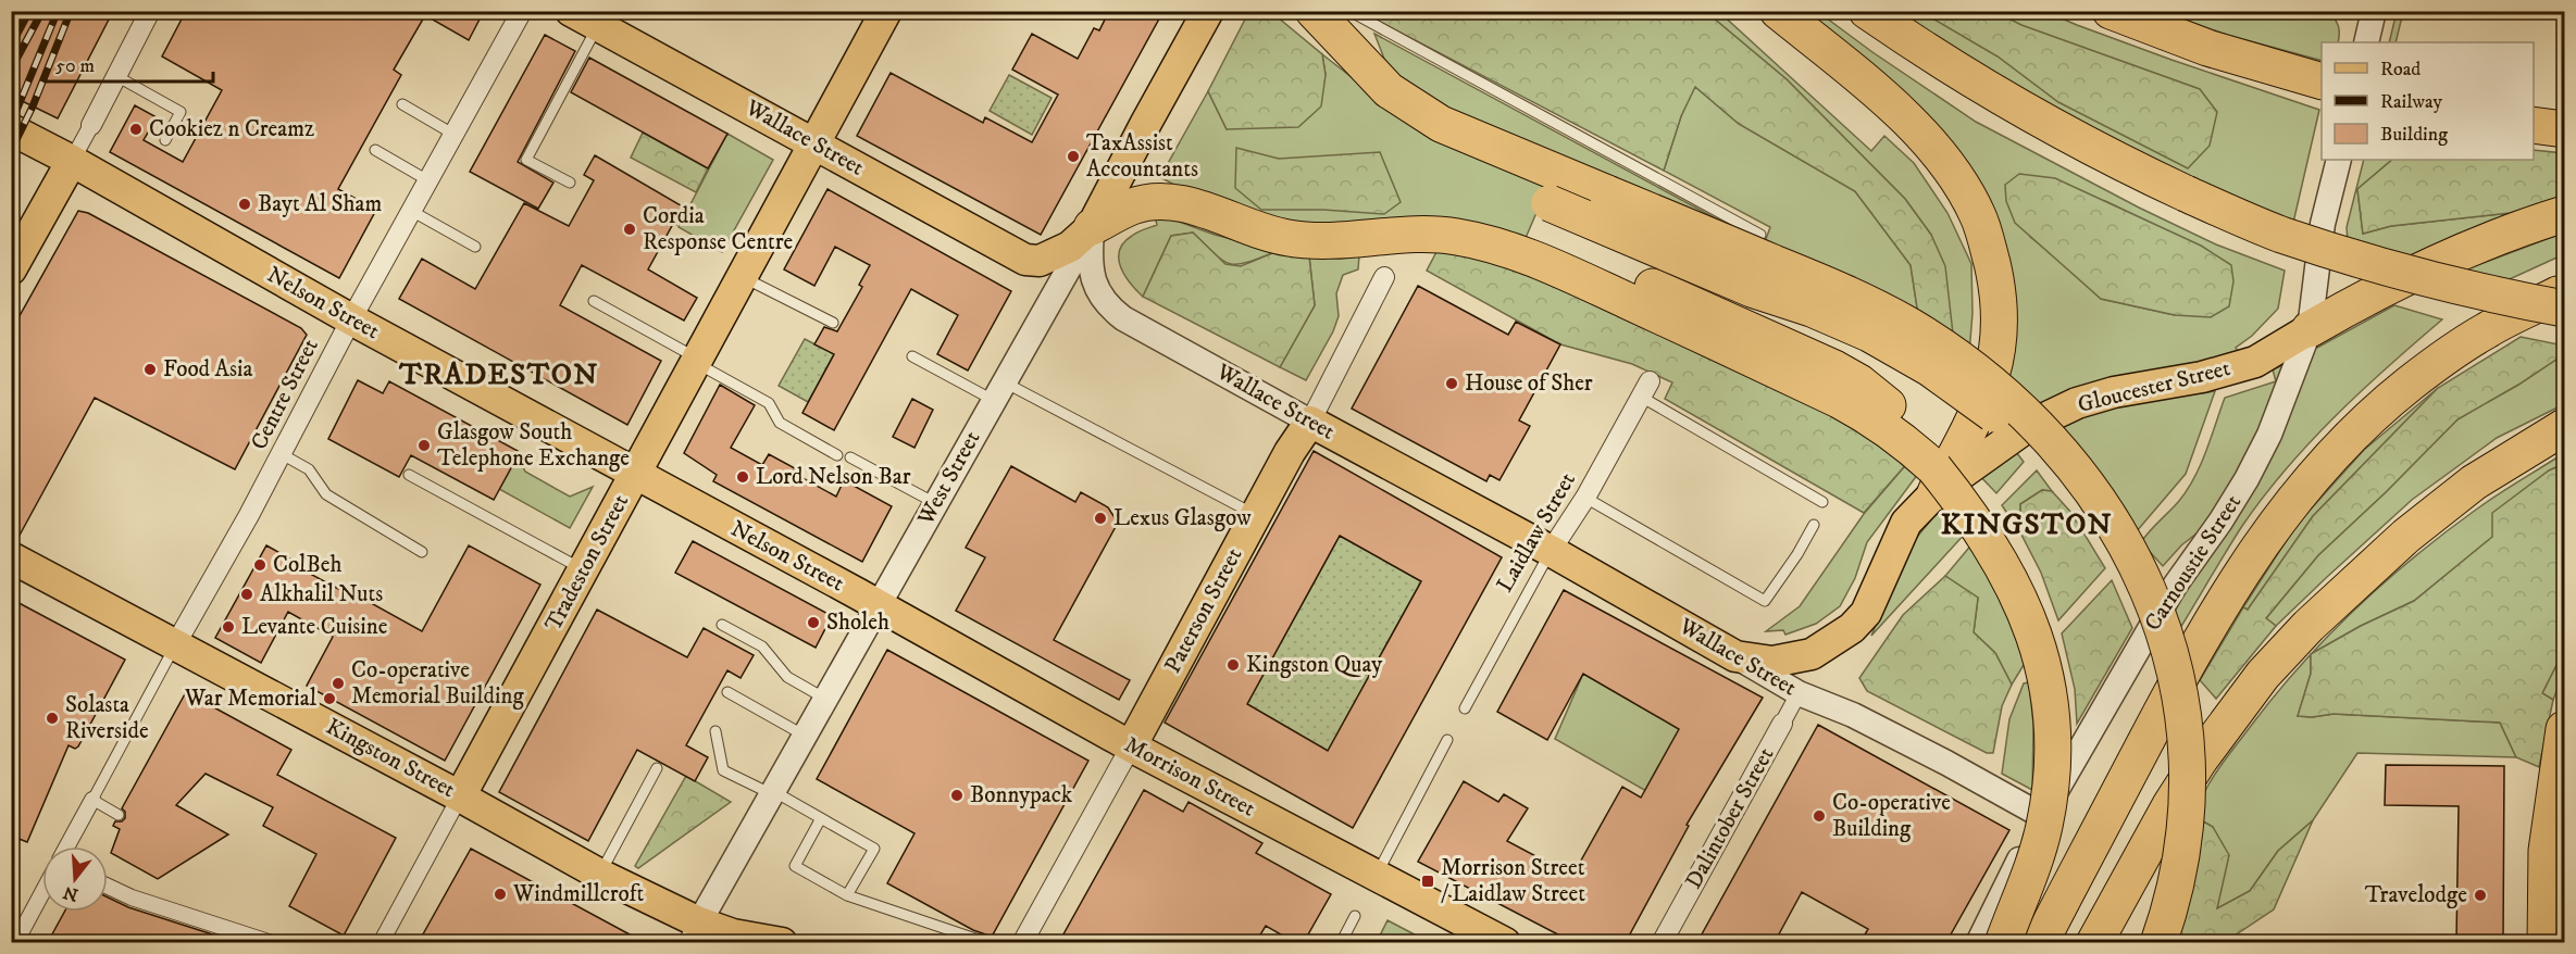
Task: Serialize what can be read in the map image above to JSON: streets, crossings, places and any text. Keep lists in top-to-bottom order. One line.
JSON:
{"streets":{"main road":["Wallace Street","Nelson Street","Gloucester Street","West Street","Tradeston Street","Paterson Street","Kingston Street","Morrison Street"],"street":["Centre Street","Laidlaw Street","Carnoustie Street","Dalintober Street"]},"crossings":[["Wallace Street","West Street"],["Wallace Street","Laidlaw Street"],["Wallace Street","Tradeston Street"],["Wallace Street","Carnoustie Street"],["Wallace Street","Paterson Street"],["Wallace Street","Dalintober Street"],["Nelson Street","Centre Street"],["Nelson Street","West Street"],["Nelson Street","Tradeston Street"],["Nelson Street","Morrison Street"],["Gloucester Street","Carnoustie Street"],["Centre Street","Kingston Street"],["West Street","Kingston Street"],["West Street","Morrison Street"],["Tradeston Street","Kingston Street"],["Paterson Street","Morrison Street"]],"districts":["TRADESTON","KINGSTON"],"places":{"other":["Cookiez n Creamz","TaxAssist Accountants","Bayt Al Sham","Cordia Response Centre","Food Asia","House of Sher","Glasgow South Telephone Exchange","Lord Nelson Bar","Lexus Glasgow","ColBeh","Alkhalil Nuts","Sholeh","Levante Cuisine","Kingston Quay","Co-operative Memorial Building","War Memorial","Solasta Riverside","Bonnypack","Co-operative Building","Windmillcroft","Travelodge"],"transit":["Morrison Street / Laidlaw Street"]},"legend":["Road","Railway","Building"],"scale_bar":"50 m","north":"bottom"}
